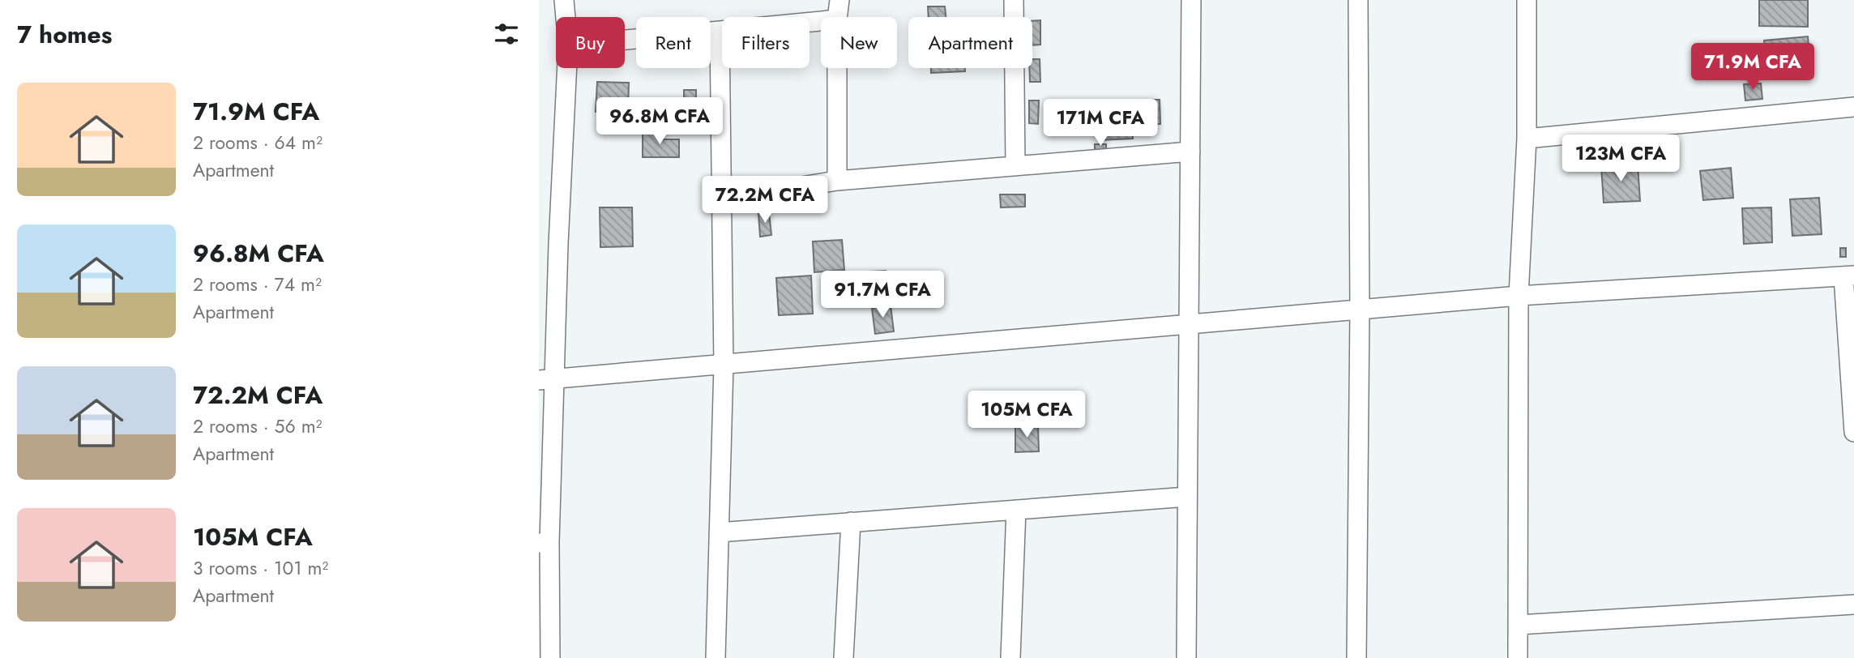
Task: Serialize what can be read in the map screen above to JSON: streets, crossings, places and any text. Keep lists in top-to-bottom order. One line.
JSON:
{"page":{"heading":"7 homes","chip":["Buy","Rent","Filters","New","Apartment"],"price":["71.9M CFA","96.8M CFA","171M CFA","123M CFA","72.2M CFA","91.7M CFA","105M CFA"],"list":[{"name":"71.9M CFA","note":"2 rooms · 64 m² · Apartment"},{"name":"96.8M CFA","note":"2 rooms · 74 m² · Apartment"},{"name":"72.2M CFA","note":"2 rooms · 56 m² · Apartment"},{"name":"105M CFA","note":"3 rooms · 101 m² · Apartment"}]}}
